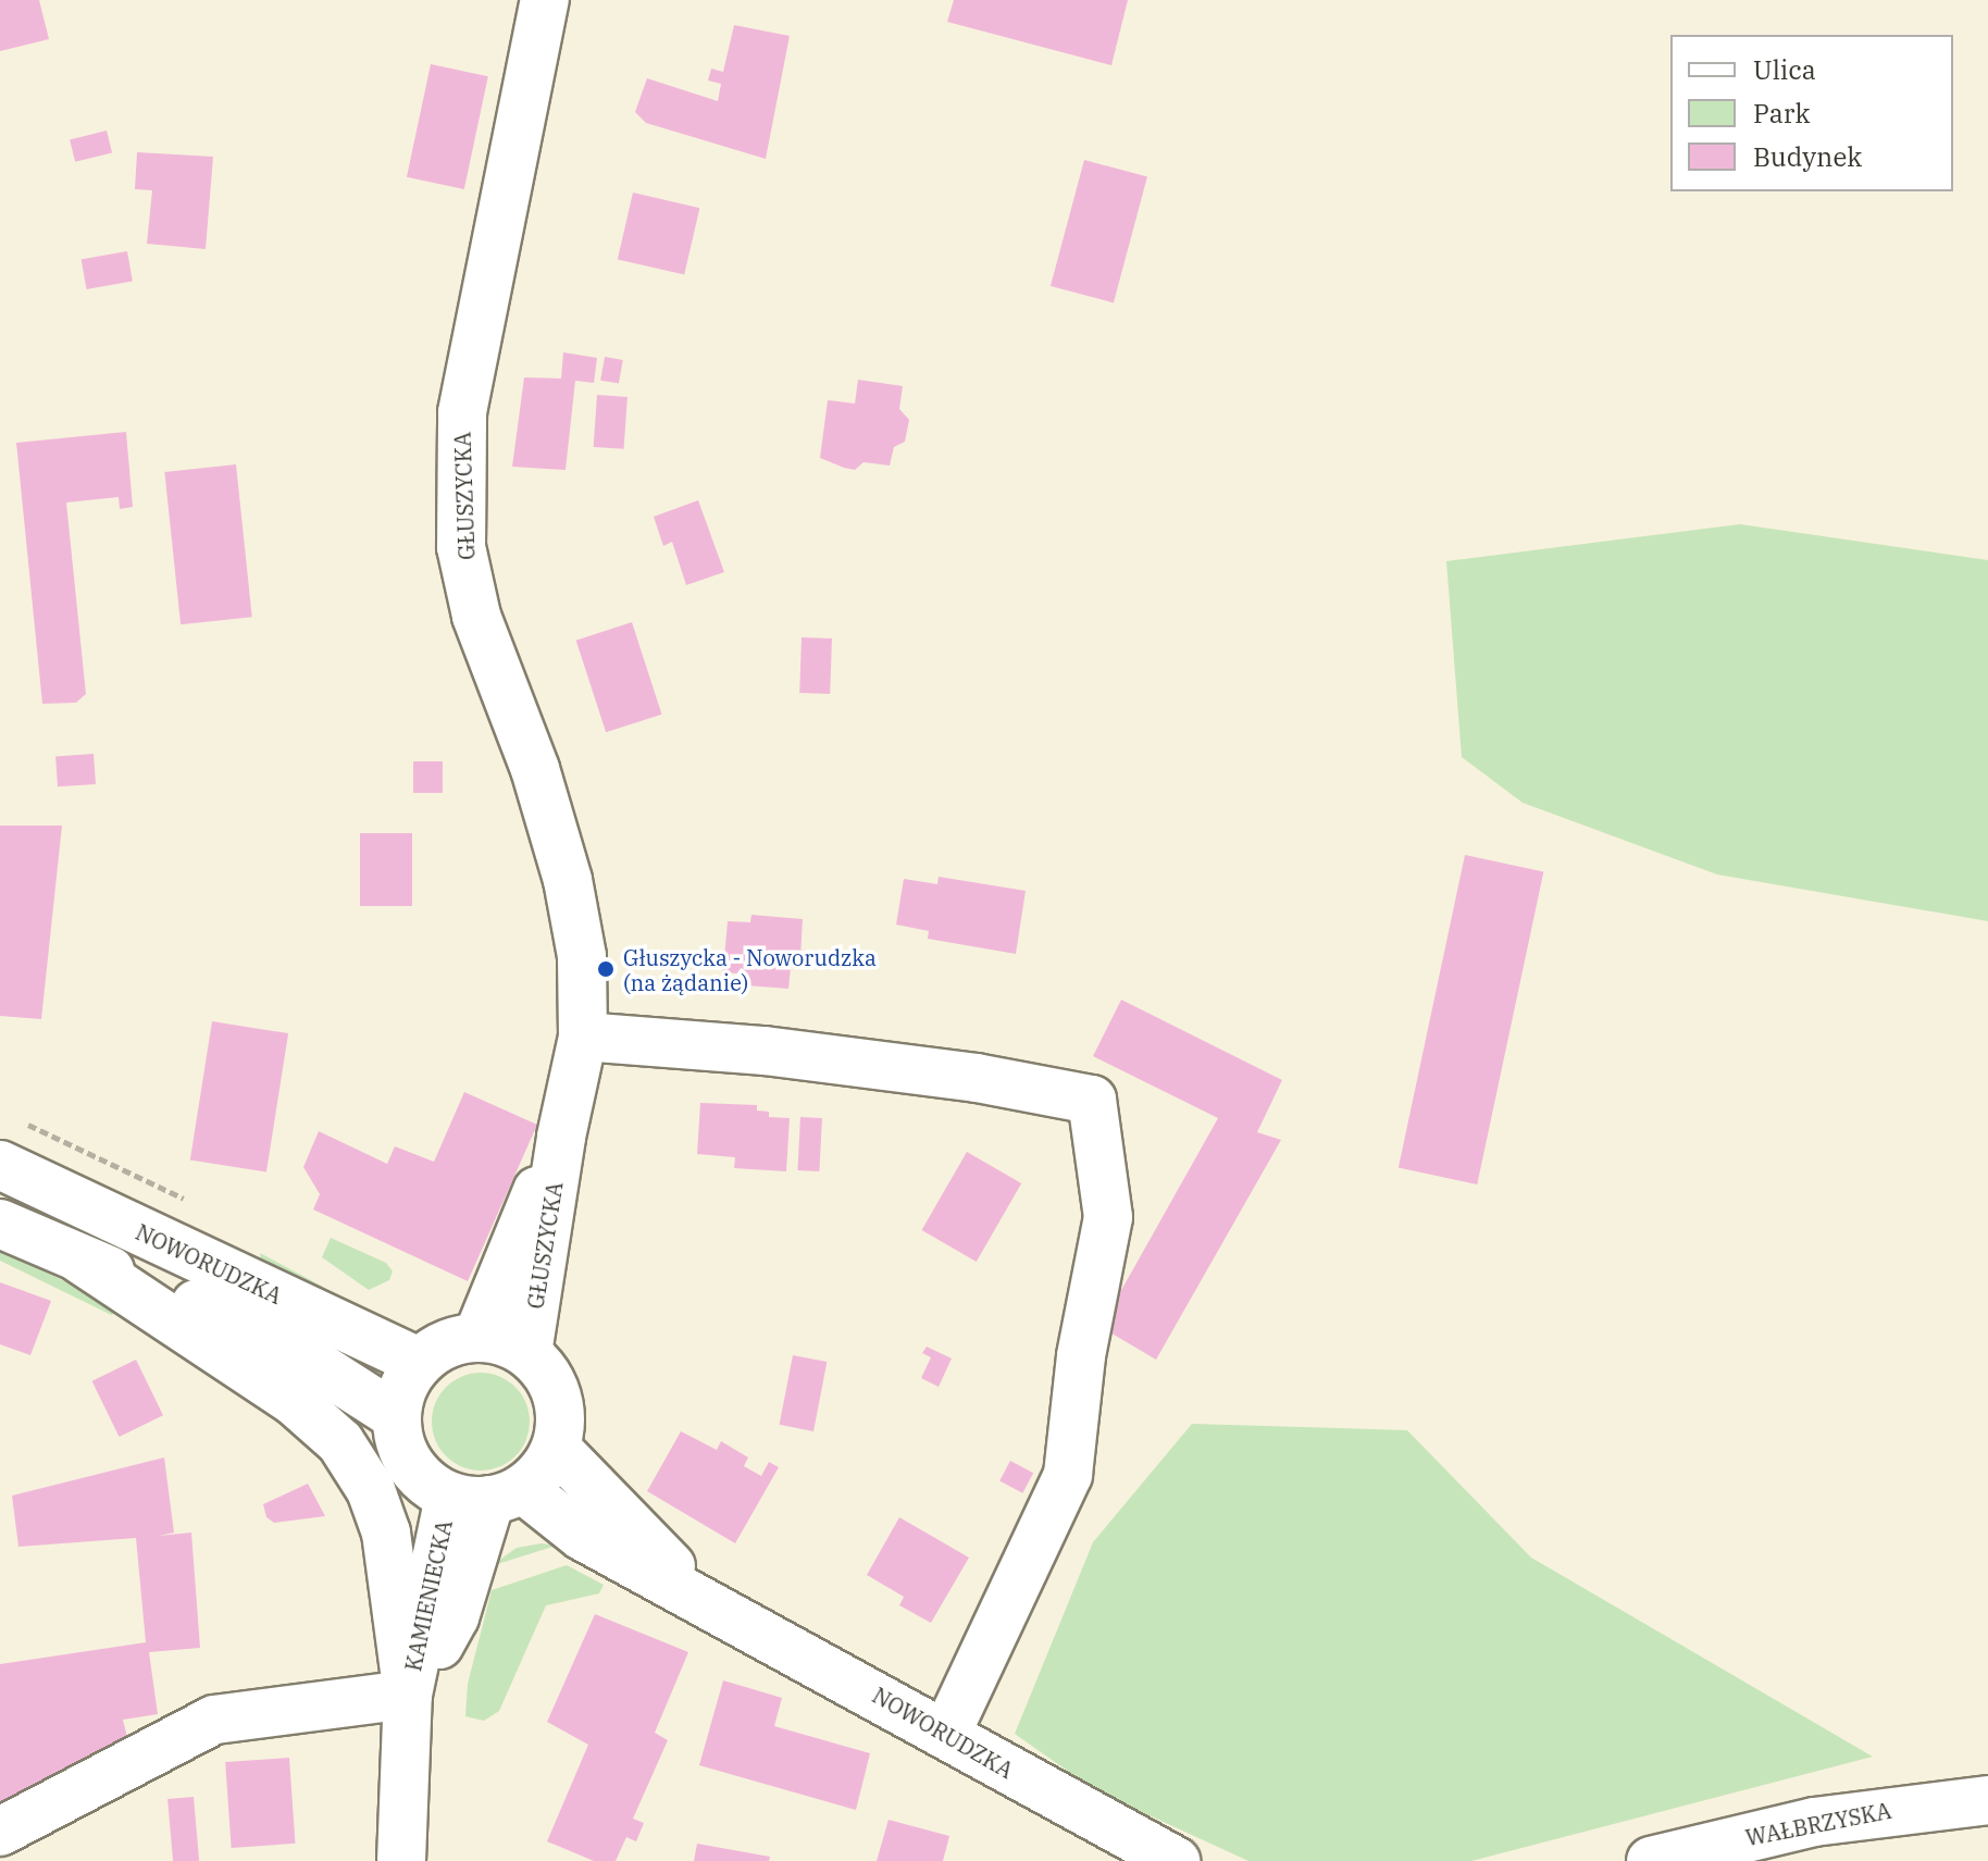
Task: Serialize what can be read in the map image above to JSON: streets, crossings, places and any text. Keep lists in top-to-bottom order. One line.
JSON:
{"streets":{"street":["GŁUSZYCKA","NOWORUDZKA","KAMIENIECKA","WAŁBRZYSKA"]},"crossings":[["GŁUSZYCKA","NOWORUDZKA"],["GŁUSZYCKA","KAMIENIECKA"],["NOWORUDZKA","KAMIENIECKA"]],"places":["Głuszycka - Noworudzka (na żądanie)"],"legend":["Ulica","Park","Budynek"]}
